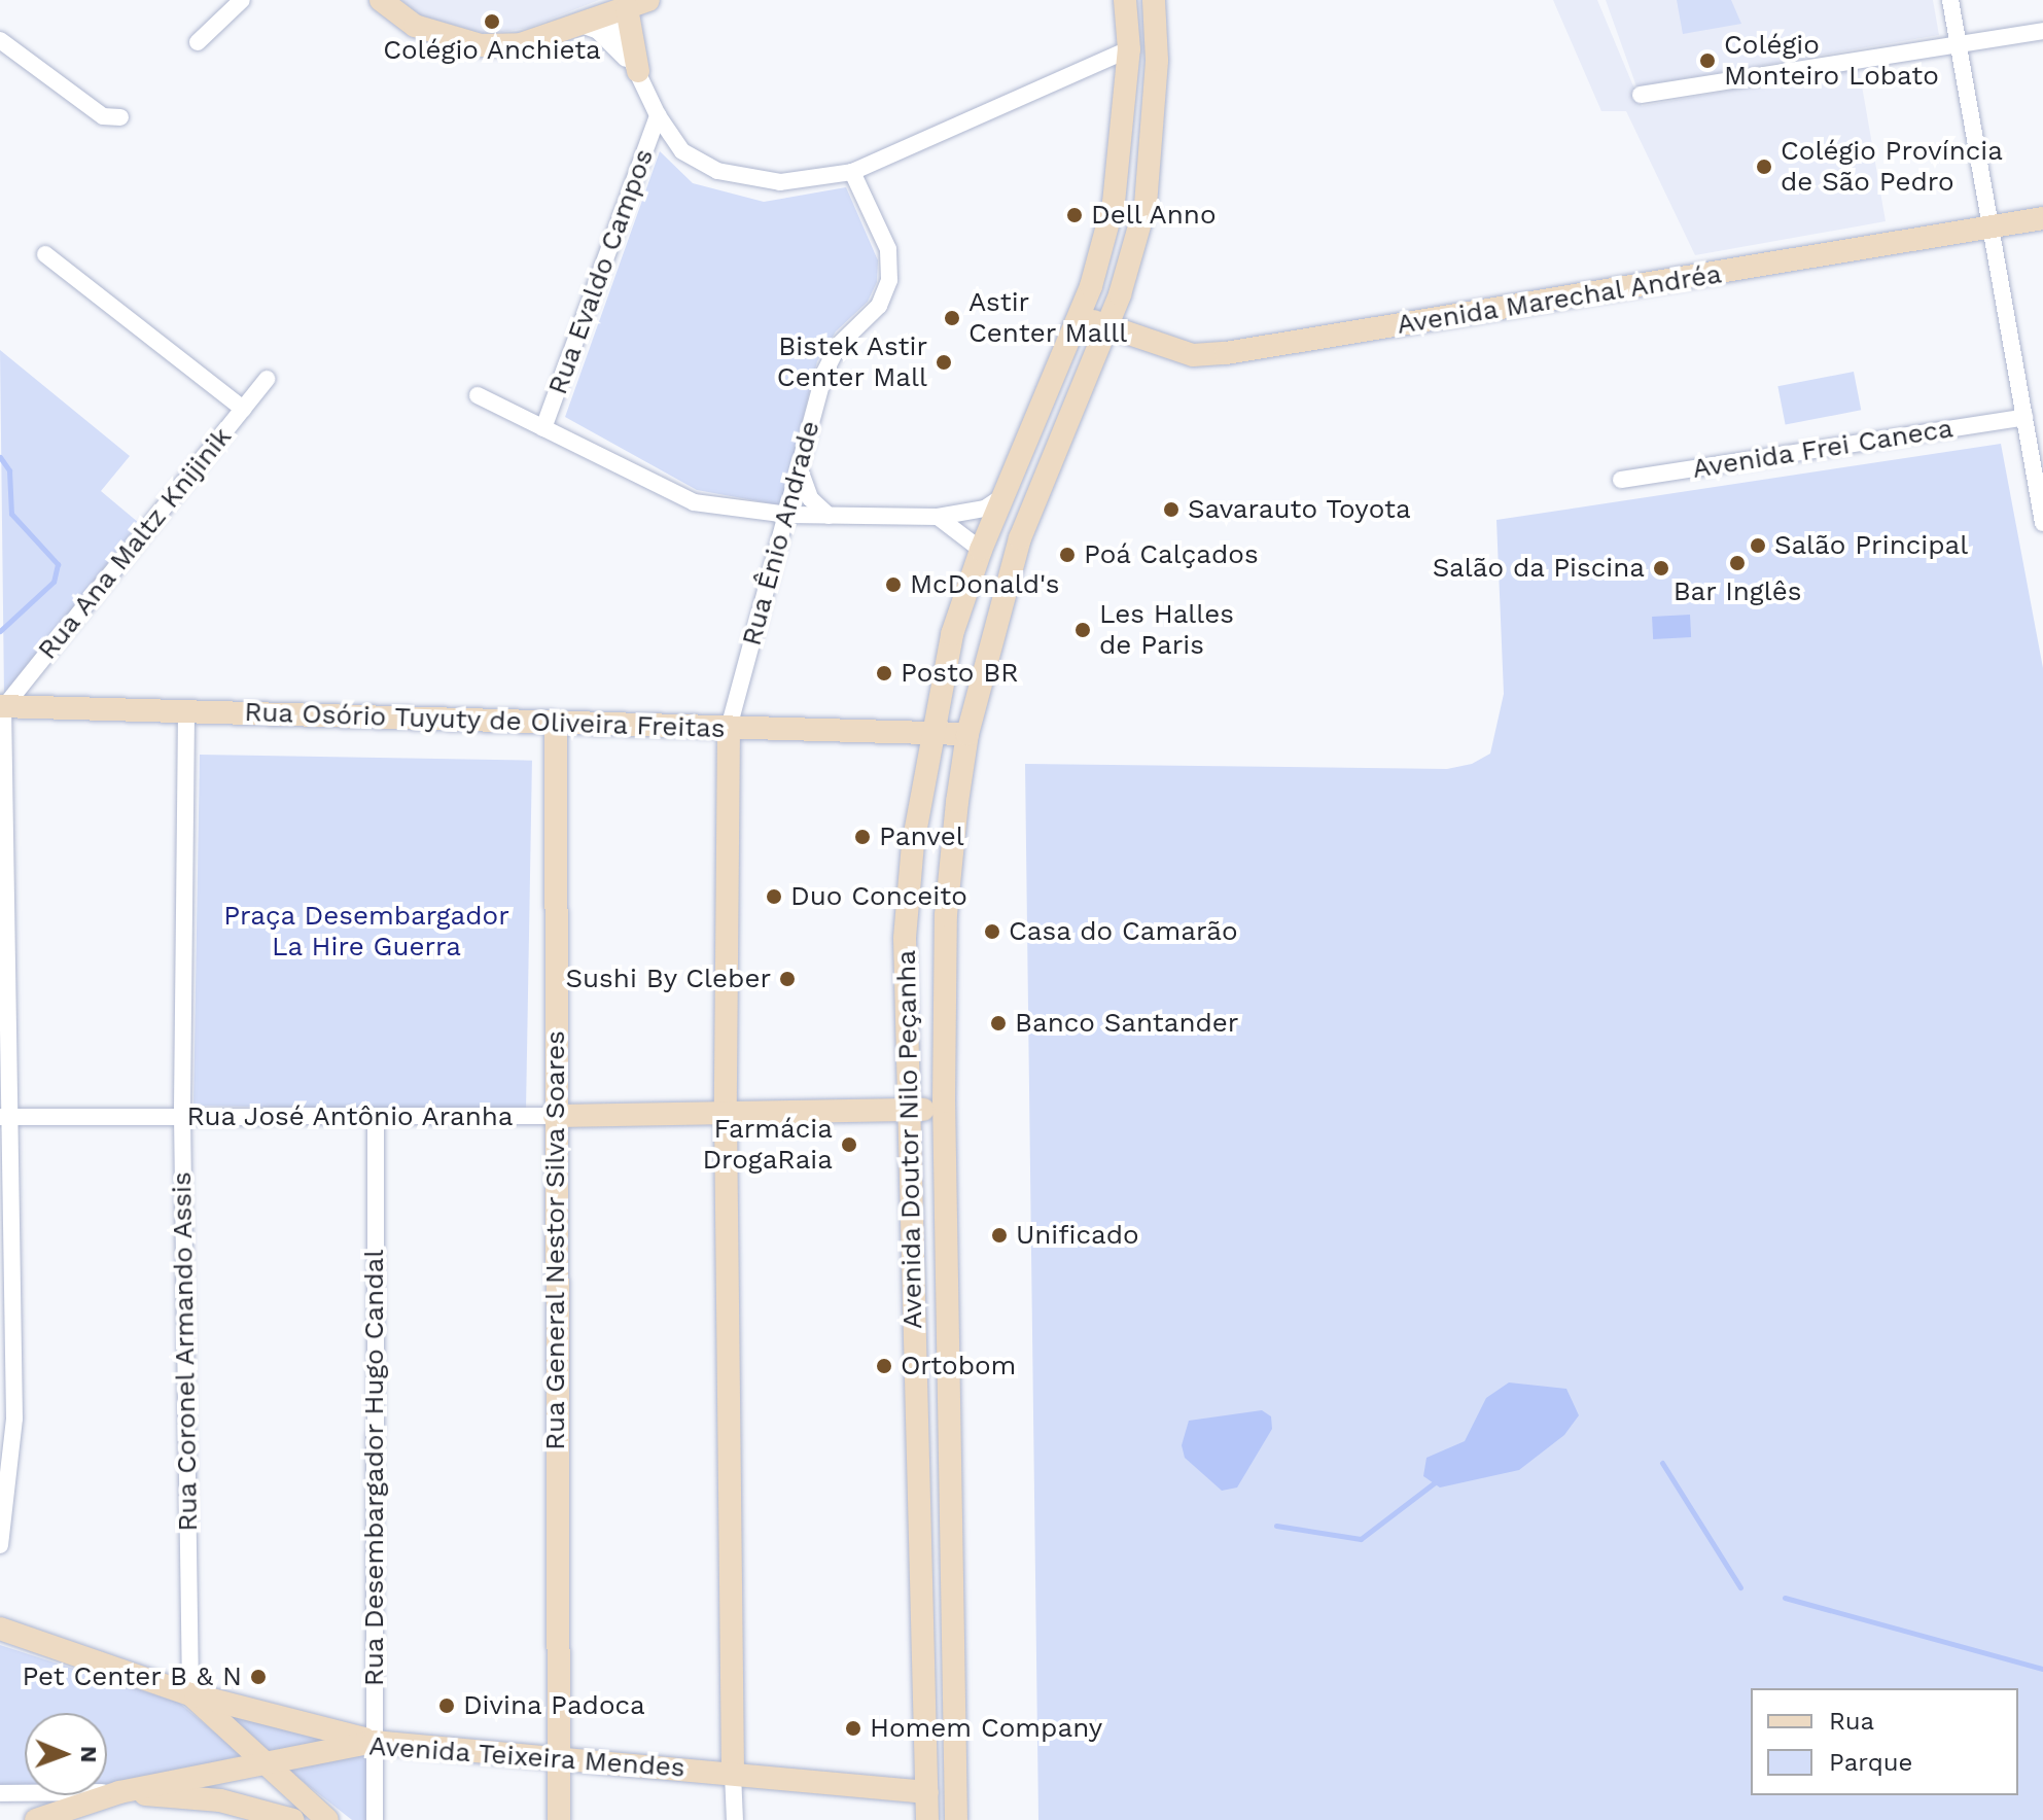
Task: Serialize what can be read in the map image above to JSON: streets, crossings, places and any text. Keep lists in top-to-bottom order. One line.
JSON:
{"streets":{"street":["Rua Evaldo Campos","Avenida Marechal Andréa","Avenida Frei Caneca","Rua Ênio Andrade","Rua Ana Maltz Knijinik","Rua Osório Tuyuty de Oliveira Freitas","Rua José Antônio Aranha","Avenida Doutor Nilo Peçanha","Rua General Nestor Silva Soares","Rua Coronel Armando Assis","Rua Desembargador Hugo Candal","Avenida Teixeira Mendes"]},"crossings":[["Avenida Marechal Andréa","Avenida Doutor Nilo Peçanha"],["Rua Ênio Andrade","Rua Osório Tuyuty de Oliveira Freitas"],["Rua Ana Maltz Knijinik","Rua Osório Tuyuty de Oliveira Freitas"],["Rua Osório Tuyuty de Oliveira Freitas","Avenida Doutor Nilo Peçanha"],["Rua Osório Tuyuty de Oliveira Freitas","Rua General Nestor Silva Soares"],["Rua Osório Tuyuty de Oliveira Freitas","Rua Coronel Armando Assis"],["Rua José Antônio Aranha","Avenida Doutor Nilo Peçanha"],["Rua José Antônio Aranha","Rua General Nestor Silva Soares"],["Rua José Antônio Aranha","Rua Coronel Armando Assis"],["Rua José Antônio Aranha","Rua Desembargador Hugo Candal"],["Avenida Doutor Nilo Peçanha","Avenida Teixeira Mendes"],["Rua General Nestor Silva Soares","Avenida Teixeira Mendes"],["Rua Desembargador Hugo Candal","Avenida Teixeira Mendes"]],"parks":["Praça Desembargador La Hire Guerra"],"places":["Colégio Anchieta","Colégio Monteiro Lobato","Colégio Província de São Pedro","Dell Anno","Astir Center Malll","Bistek Astir Center Mall","Savarauto Toyota","Salão Principal","Poá Calçados","Bar Inglês","Salão da Piscina","McDonald's","Les Halles de Paris","Posto BR","Panvel","Duo Conceito","Casa do Camarão","Sushi By Cleber","Banco Santander","Farmácia DrogaRaia","Unificado","Ortobom","Pet Center B & N","Divina Padoca","Homem Company"],"legend":["Rua","Parque"],"north":"right"}
